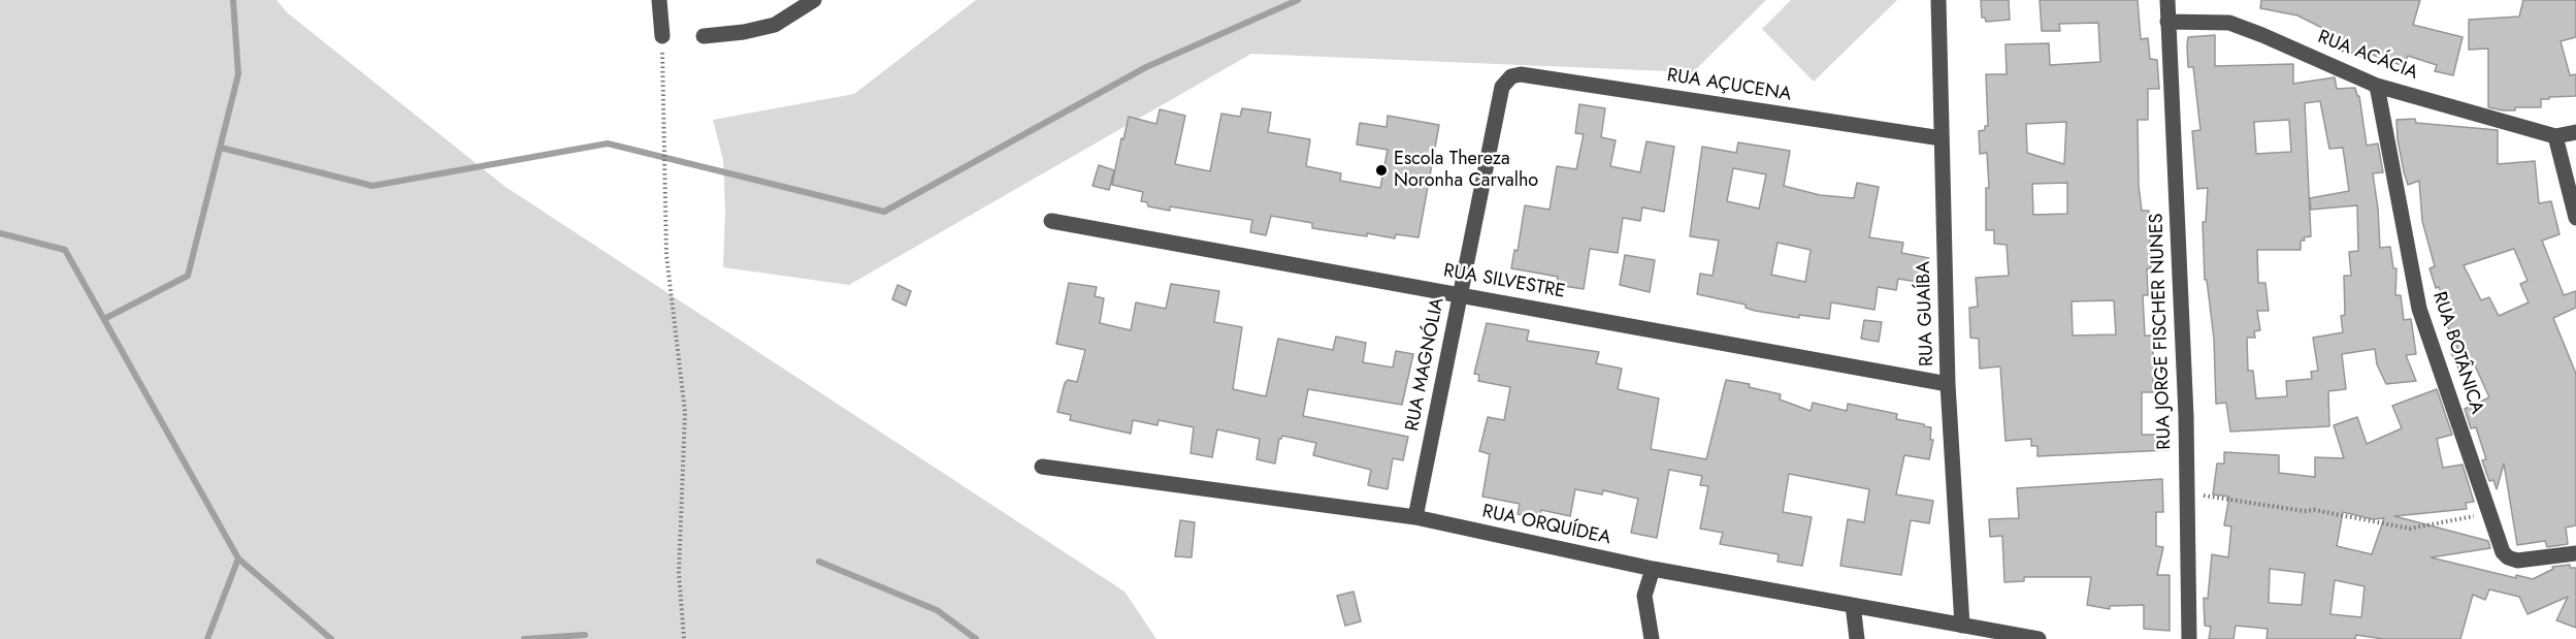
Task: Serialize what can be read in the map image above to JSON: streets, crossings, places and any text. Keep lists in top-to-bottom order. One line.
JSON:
{"streets":{"street":["RUA ACÁCIA","RUA AÇUCENA","RUA SILVESTRE","RUA GUAÍBA","RUA JORGE FISCHER NUNES","RUA BOTÂNICA","RUA MAGNÓLIA","RUA ORQUÍDEA"]},"crossings":[["RUA ACÁCIA","RUA JORGE FISCHER NUNES"],["RUA ACÁCIA","RUA BOTÂNICA"],["RUA AÇUCENA","RUA GUAÍBA"],["RUA AÇUCENA","RUA MAGNÓLIA"],["RUA SILVESTRE","RUA GUAÍBA"],["RUA SILVESTRE","RUA MAGNÓLIA"],["RUA GUAÍBA","RUA ORQUÍDEA"],["RUA MAGNÓLIA","RUA ORQUÍDEA"]],"places":["Escola Thereza Noronha Carvalho"]}
